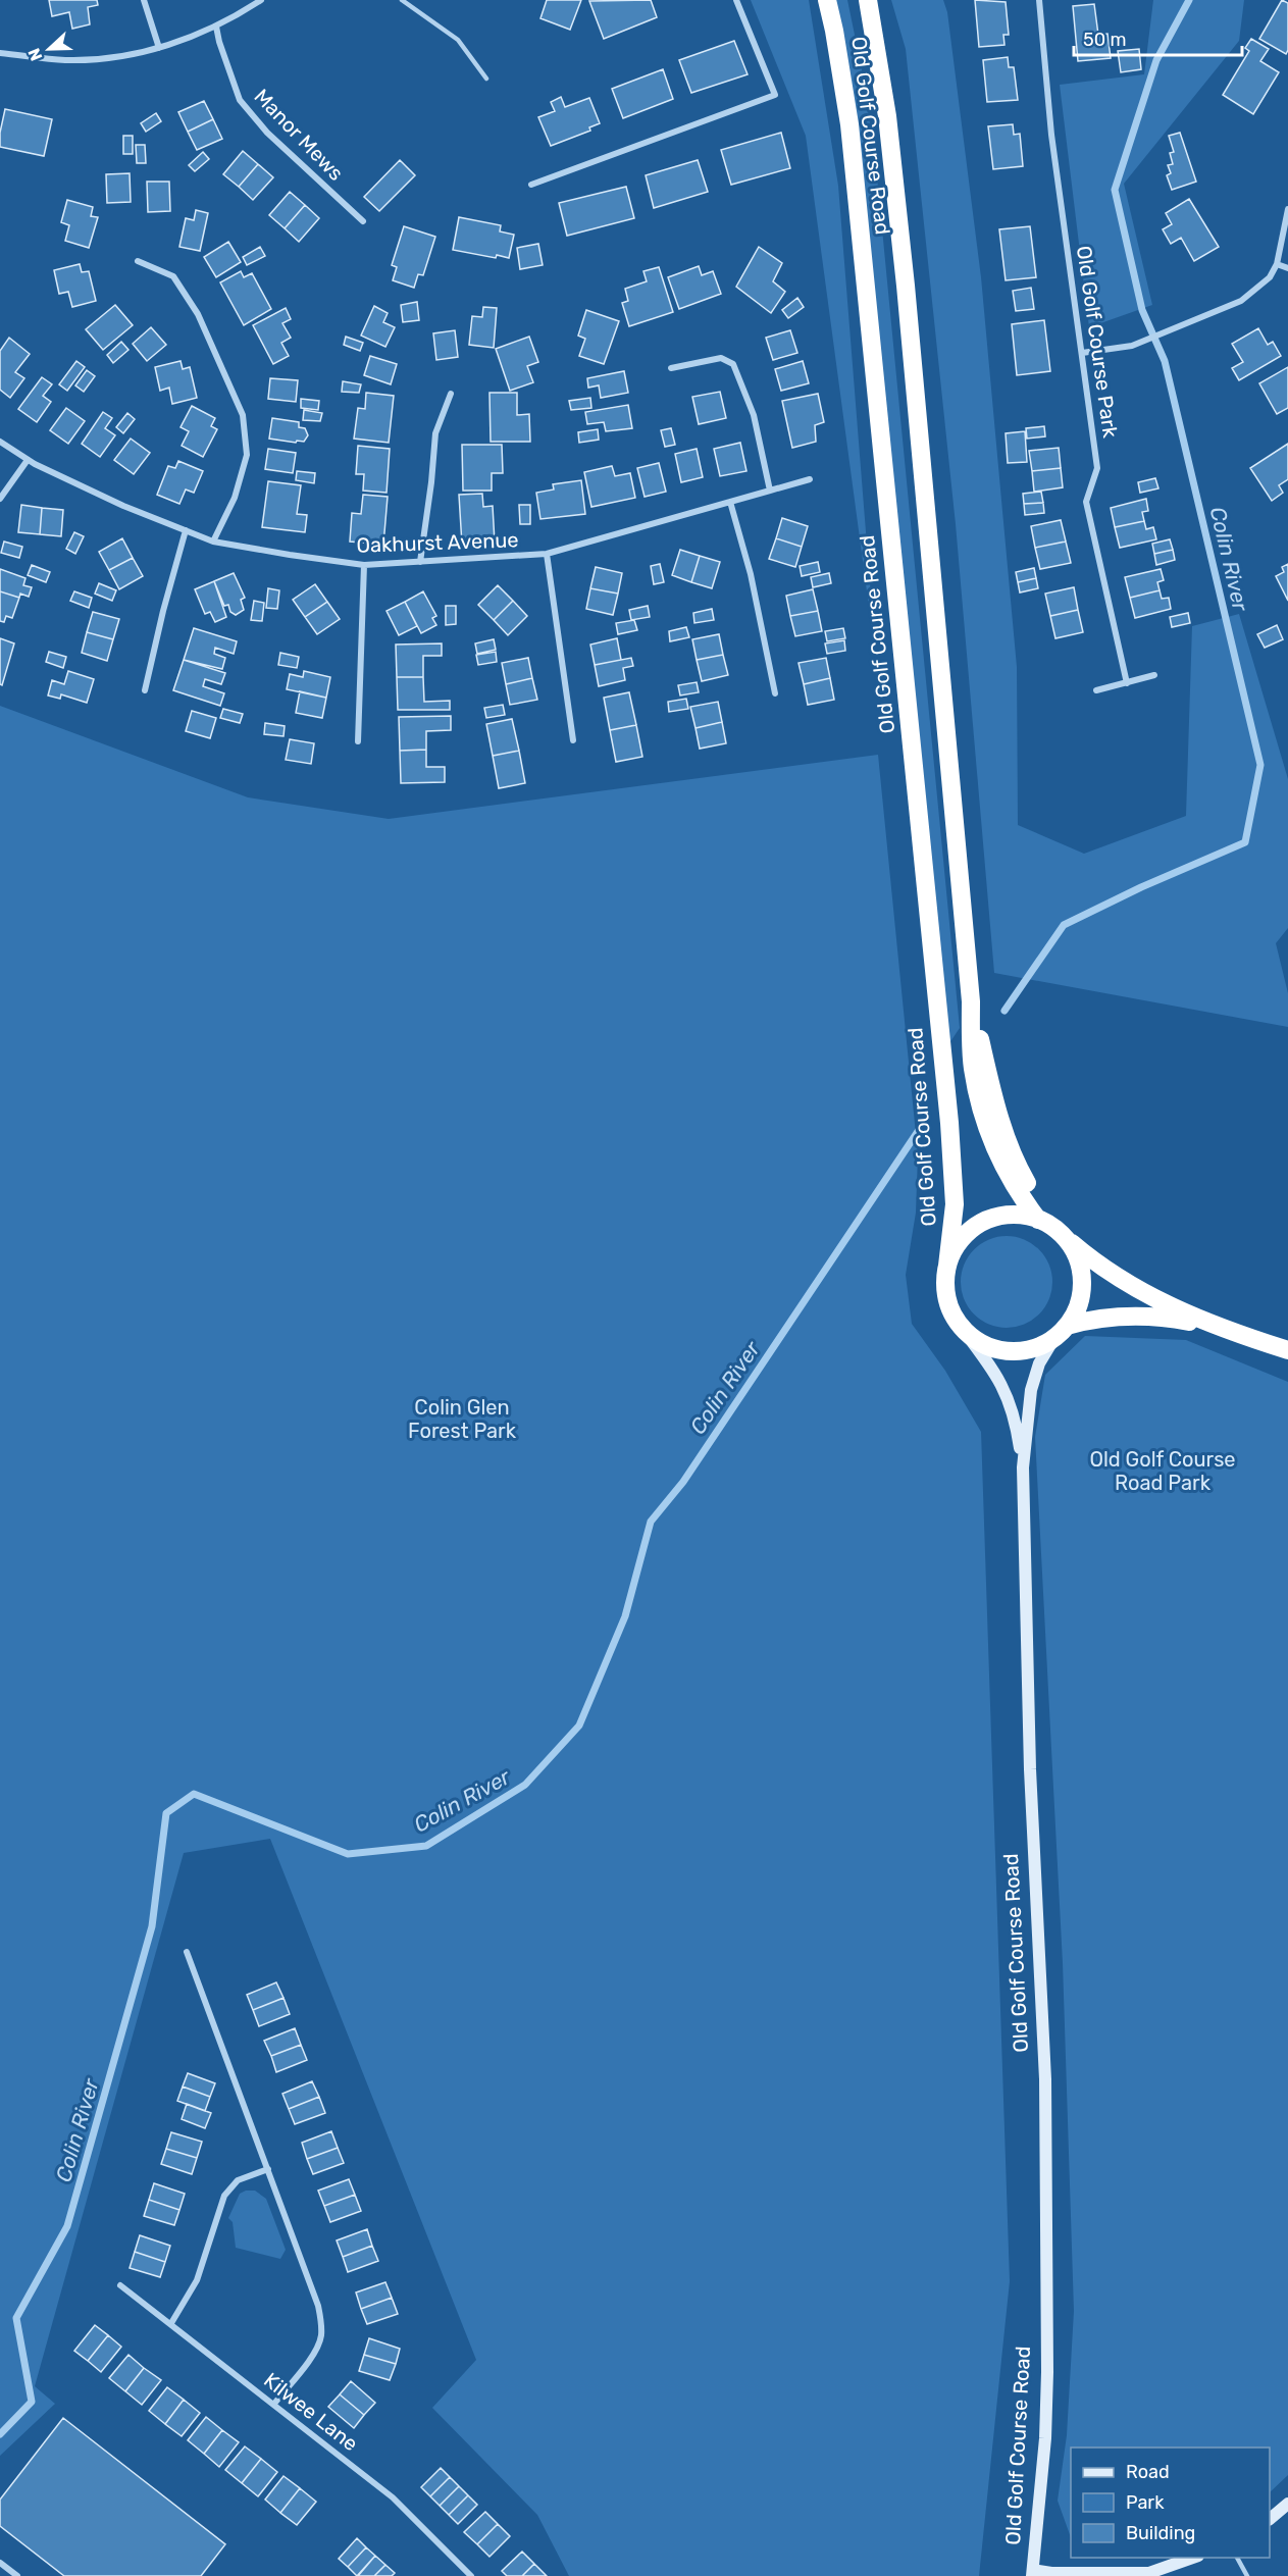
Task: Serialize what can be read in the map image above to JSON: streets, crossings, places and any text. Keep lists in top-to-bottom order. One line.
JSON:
{"streets":{"highway":["Old Golf Course Road"],"street":["Manor Mews","Old Golf Course Park","Oakhurst Avenue","Kilwee Lane"]},"water":["Colin River"],"parks":["Colin Glen Forest Park","Old Golf Course Road Park"],"legend":["Road","Park","Building"],"scale_bar":"50 m","north":"left"}
